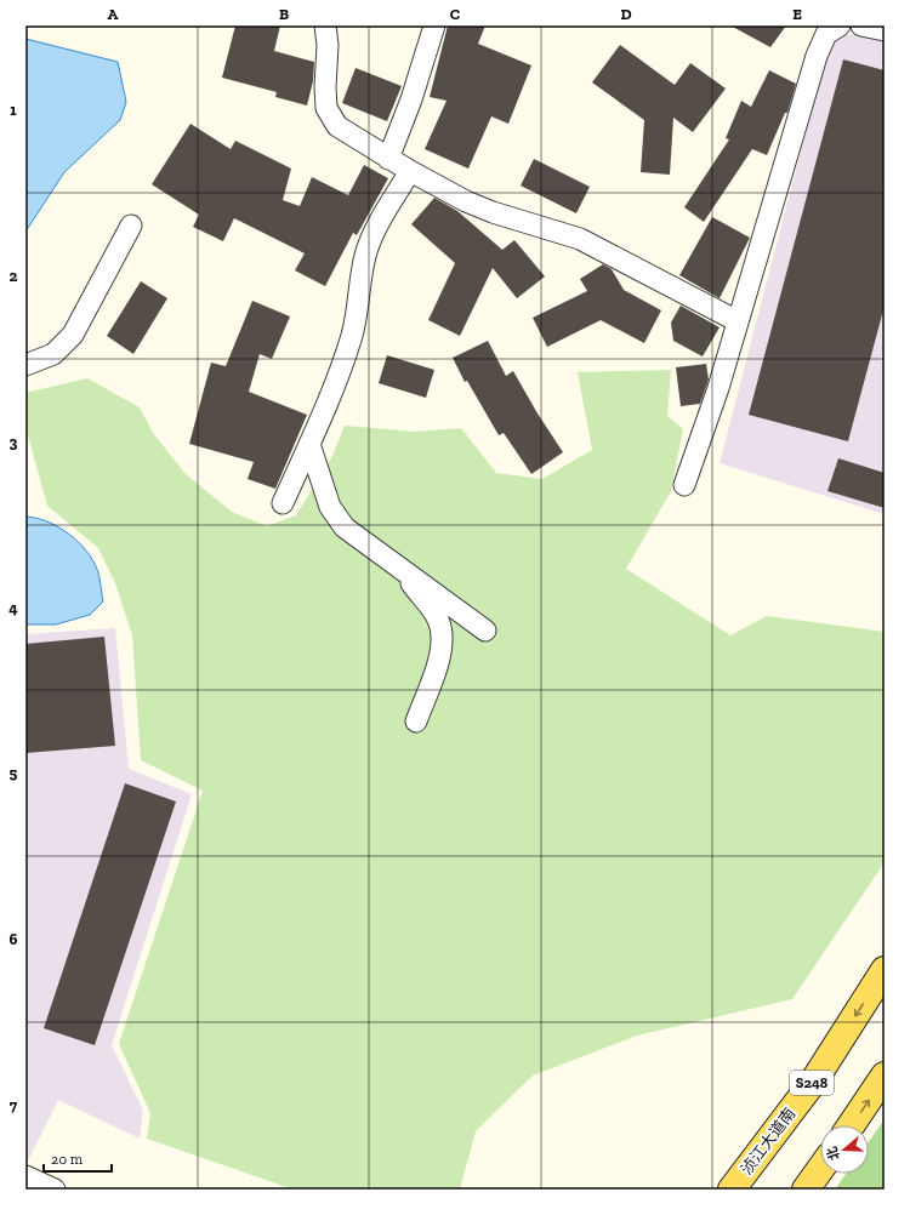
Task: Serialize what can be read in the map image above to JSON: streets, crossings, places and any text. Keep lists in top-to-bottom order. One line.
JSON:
{"streets":{"main road":["S248","浈江大道南"]},"scale_bar":"20 m","north":"left","grid":{"columns":["A","B","C","D","E"],"rows":["1","2","3","4","5","6","7"]}}
